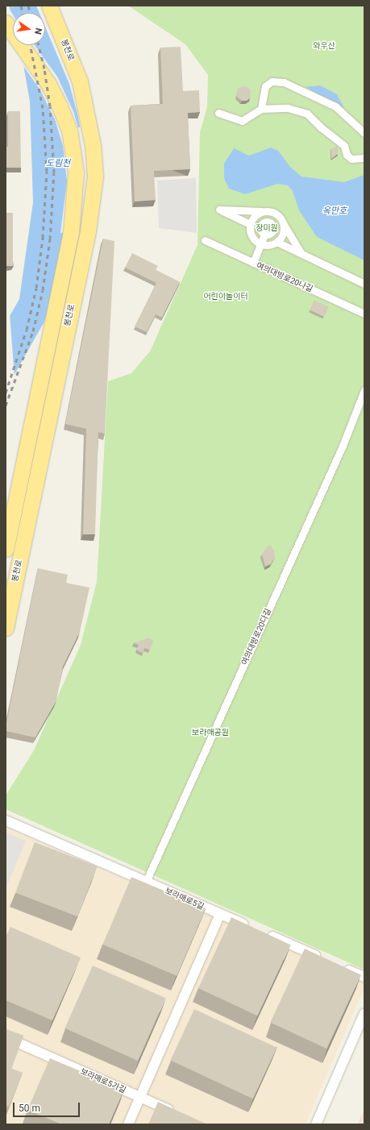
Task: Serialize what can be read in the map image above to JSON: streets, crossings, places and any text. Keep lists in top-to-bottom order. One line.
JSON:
{"streets":{"main road":["봉천로"],"street":["여의대방로20나길","여의대방로20다길","보라매로5길","보라매로5가길"]},"crossings":[["여의대방로20다길","보라매로5길"]],"water":["도림천","옥만호"],"parks":["와우산","장미원","어린이놀이터","보라매공원"],"scale_bar":"50 m","north":"right"}
